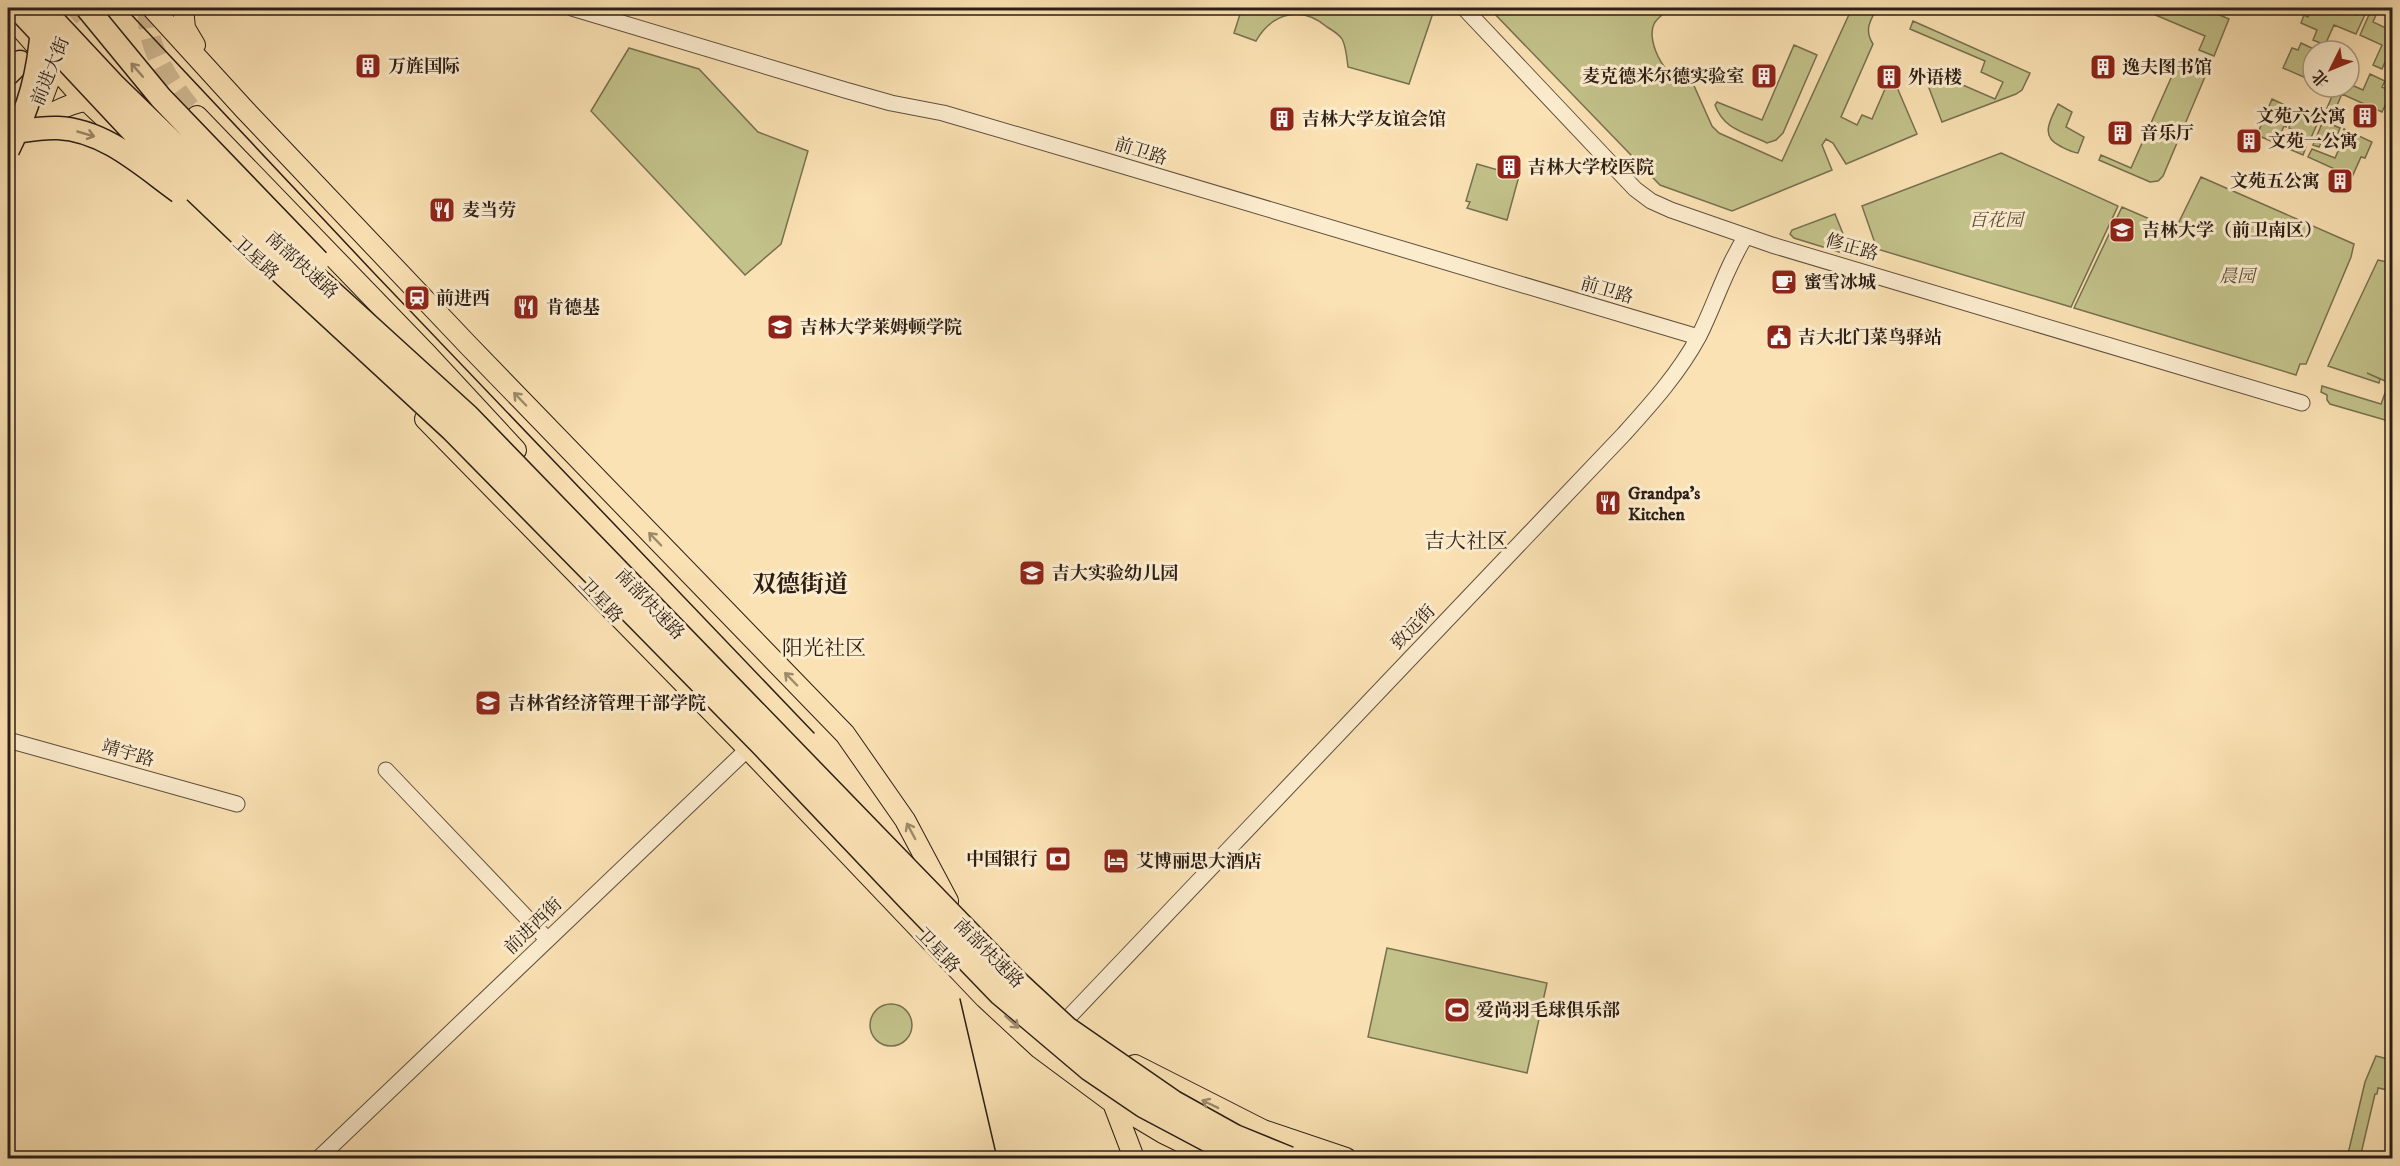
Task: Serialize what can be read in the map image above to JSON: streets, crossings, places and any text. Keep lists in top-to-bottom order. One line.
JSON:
{"streets":{"highway":["南部快速路"],"main road":["前进大街","卫星路"],"street":["前卫路","修正路","致远街","靖宇路","前进西街"]},"crossings":[["前进大街","卫星路"],["前进大街","南部快速路"],["前卫路","致远街"],["修正路","致远街"],["卫星路","南部快速路"],["卫星路","致远街"],["卫星路","前进西街"]],"districts":["吉大社区","双德街道","阳光社区"],"parks":["百花园","晨园"],"places":{"building":["万旌国际","逸夫图书馆","麦克德米尔德实验室","外语楼","文苑六公寓","吉林大学友谊会馆","音乐厅","文苑一公寓","吉林大学校医院","文苑五公寓"],"restaurant":["麦当劳","肯德基","Grandpa's Kitchen"],"school or university":["吉林大学（前卫南区）","吉林大学莱姆顿学院","吉大实验幼儿园","吉林省经济管理干部学院"],"cafe":["蜜雪冰城"],"station":["前进西"],"public building":["吉大北门菜鸟驿站"],"bank":["中国银行"],"hotel":["艾博丽思大酒店"],"sports":["爱尚羽毛球俱乐部"]},"north":"bottom left"}
